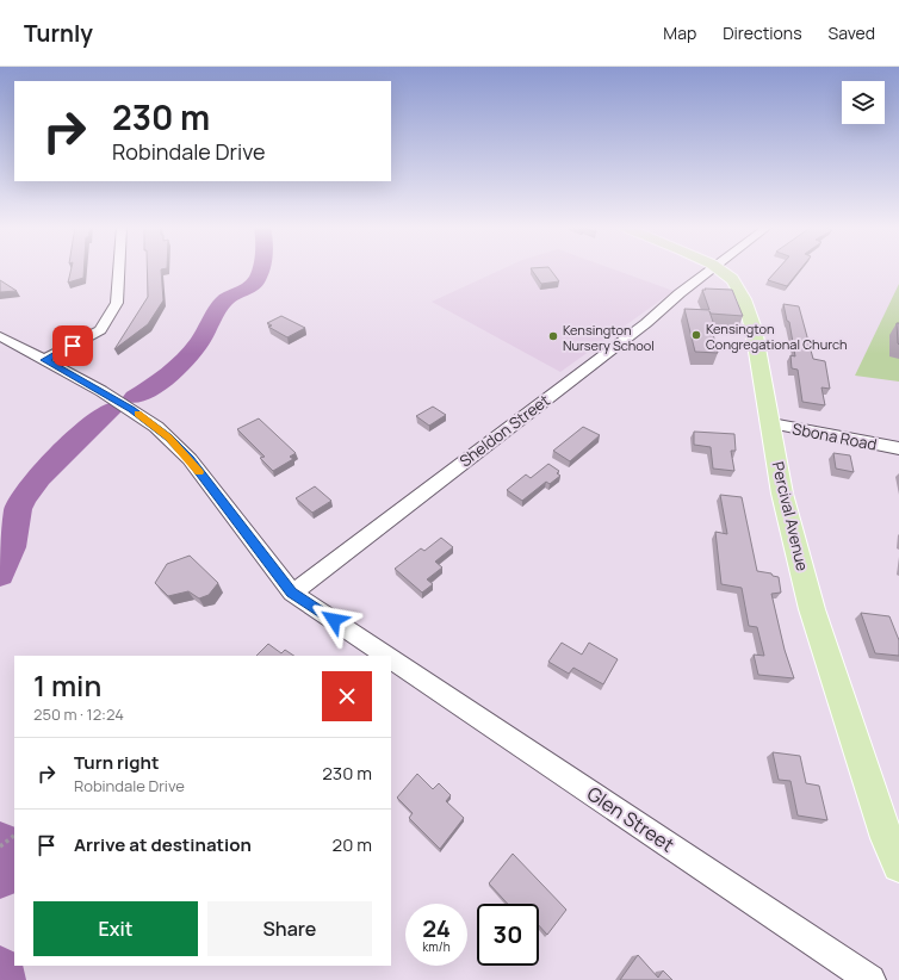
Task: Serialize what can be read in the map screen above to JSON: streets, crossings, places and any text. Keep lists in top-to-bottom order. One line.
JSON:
{"streets":{"main road":["Percival Avenue"],"street":["Sheldon Street","Sbona Road","Glen Street"]},"crossings":[["Sheldon Street","Glen Street"],["Sbona Road","Percival Avenue"]],"places":["Kensington Congregational Church","Kensington Nursery School"],"page":{"header":"Turnly","nav":["Map","Directions","Saved"],"turn":["230 m","Robindale Drive"],"heading":["1 min","250 m · 12:24"],"list":[{"name":"Turn right","note":"Robindale Drive","value":"230 m"},{"name":"Arrive at destination","value":"20 m"}],"buttons":["Exit","Share"],"speed":"24 km/h","limit":"30"}}
